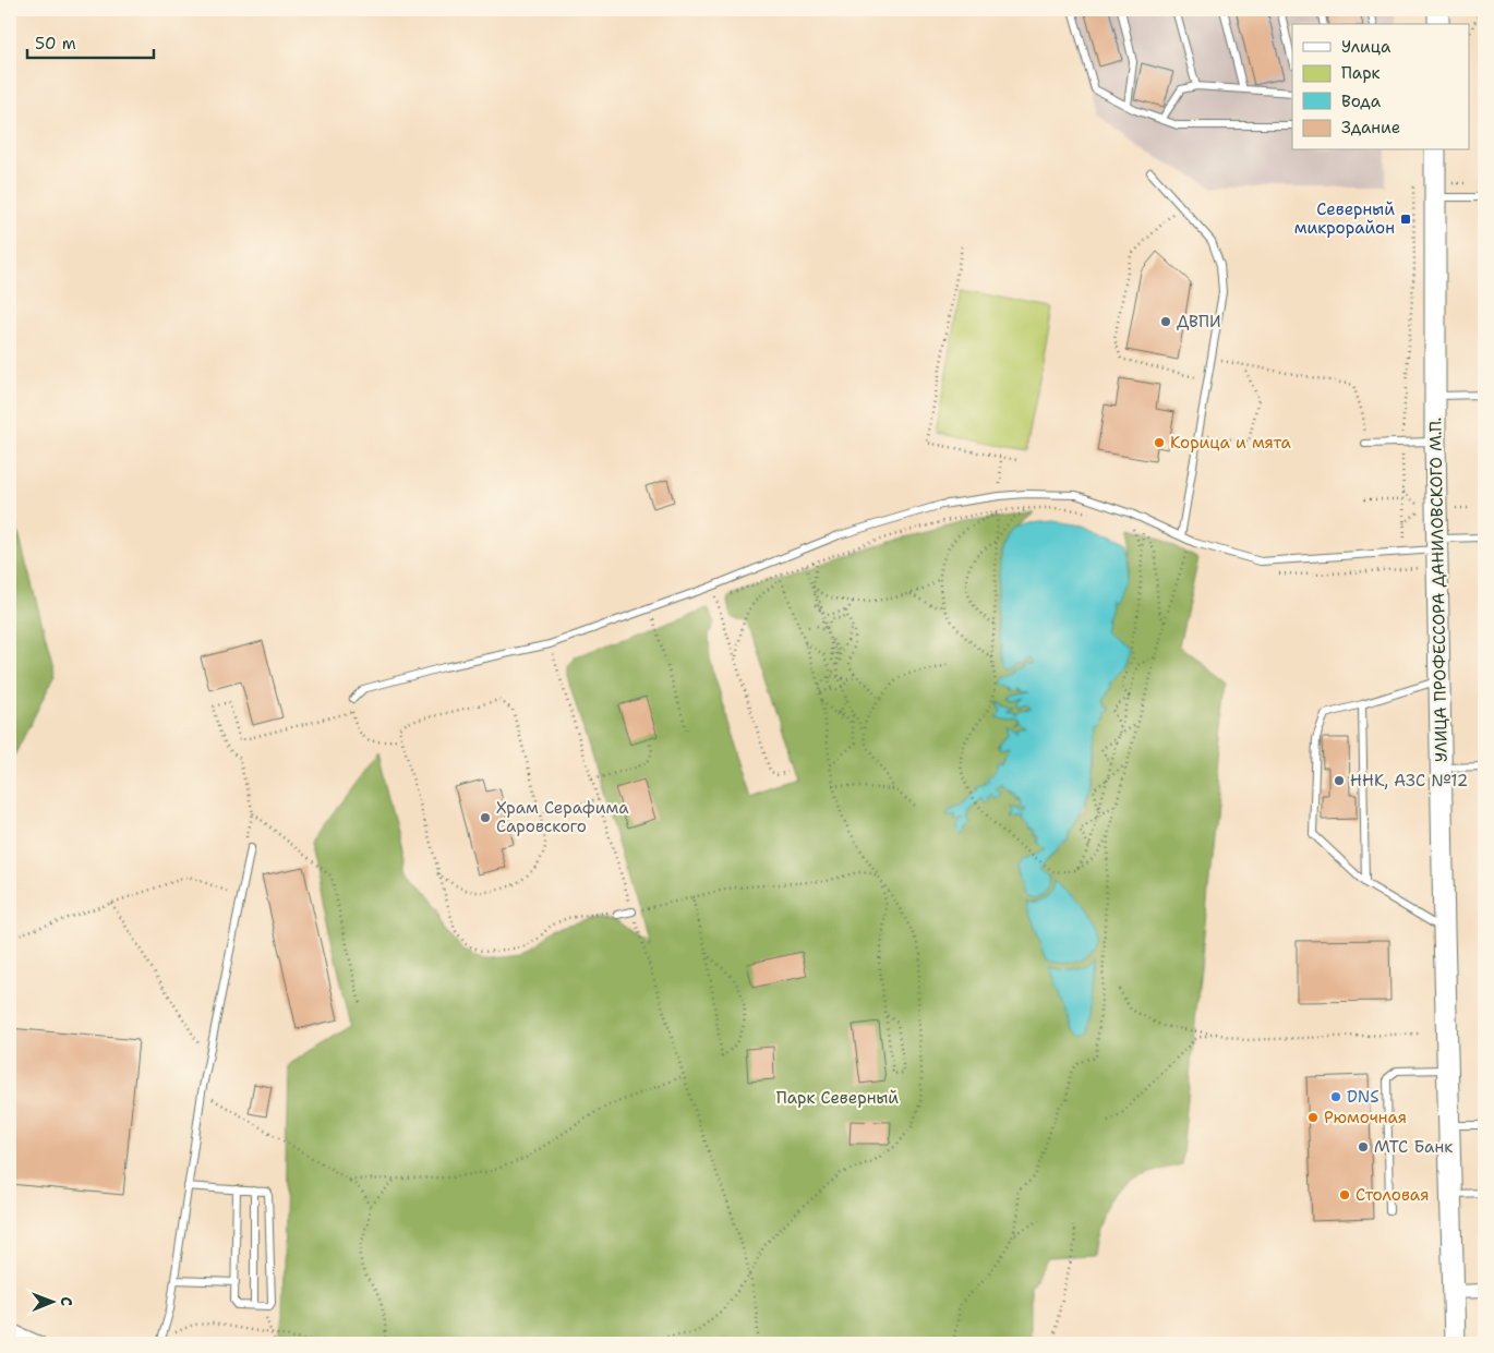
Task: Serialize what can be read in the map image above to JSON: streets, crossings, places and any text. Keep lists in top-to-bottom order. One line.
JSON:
{"streets":{"main road":["УЛИЦА ПРОФЕССОРА ДАНИЛОВСКОГО М.П."]},"parks":["Парк Северный"],"places":{"transit":["Северный микрорайон"],"other":["ДВПИ","Корица и мята","ННК, АЗС №12","Храм Серафима Саровского","DNS","Рюмочная","МТС Банк","Столовая"]},"legend":["Улица","Парк","Вода","Здание"],"scale_bar":"50 m","north":"right"}
